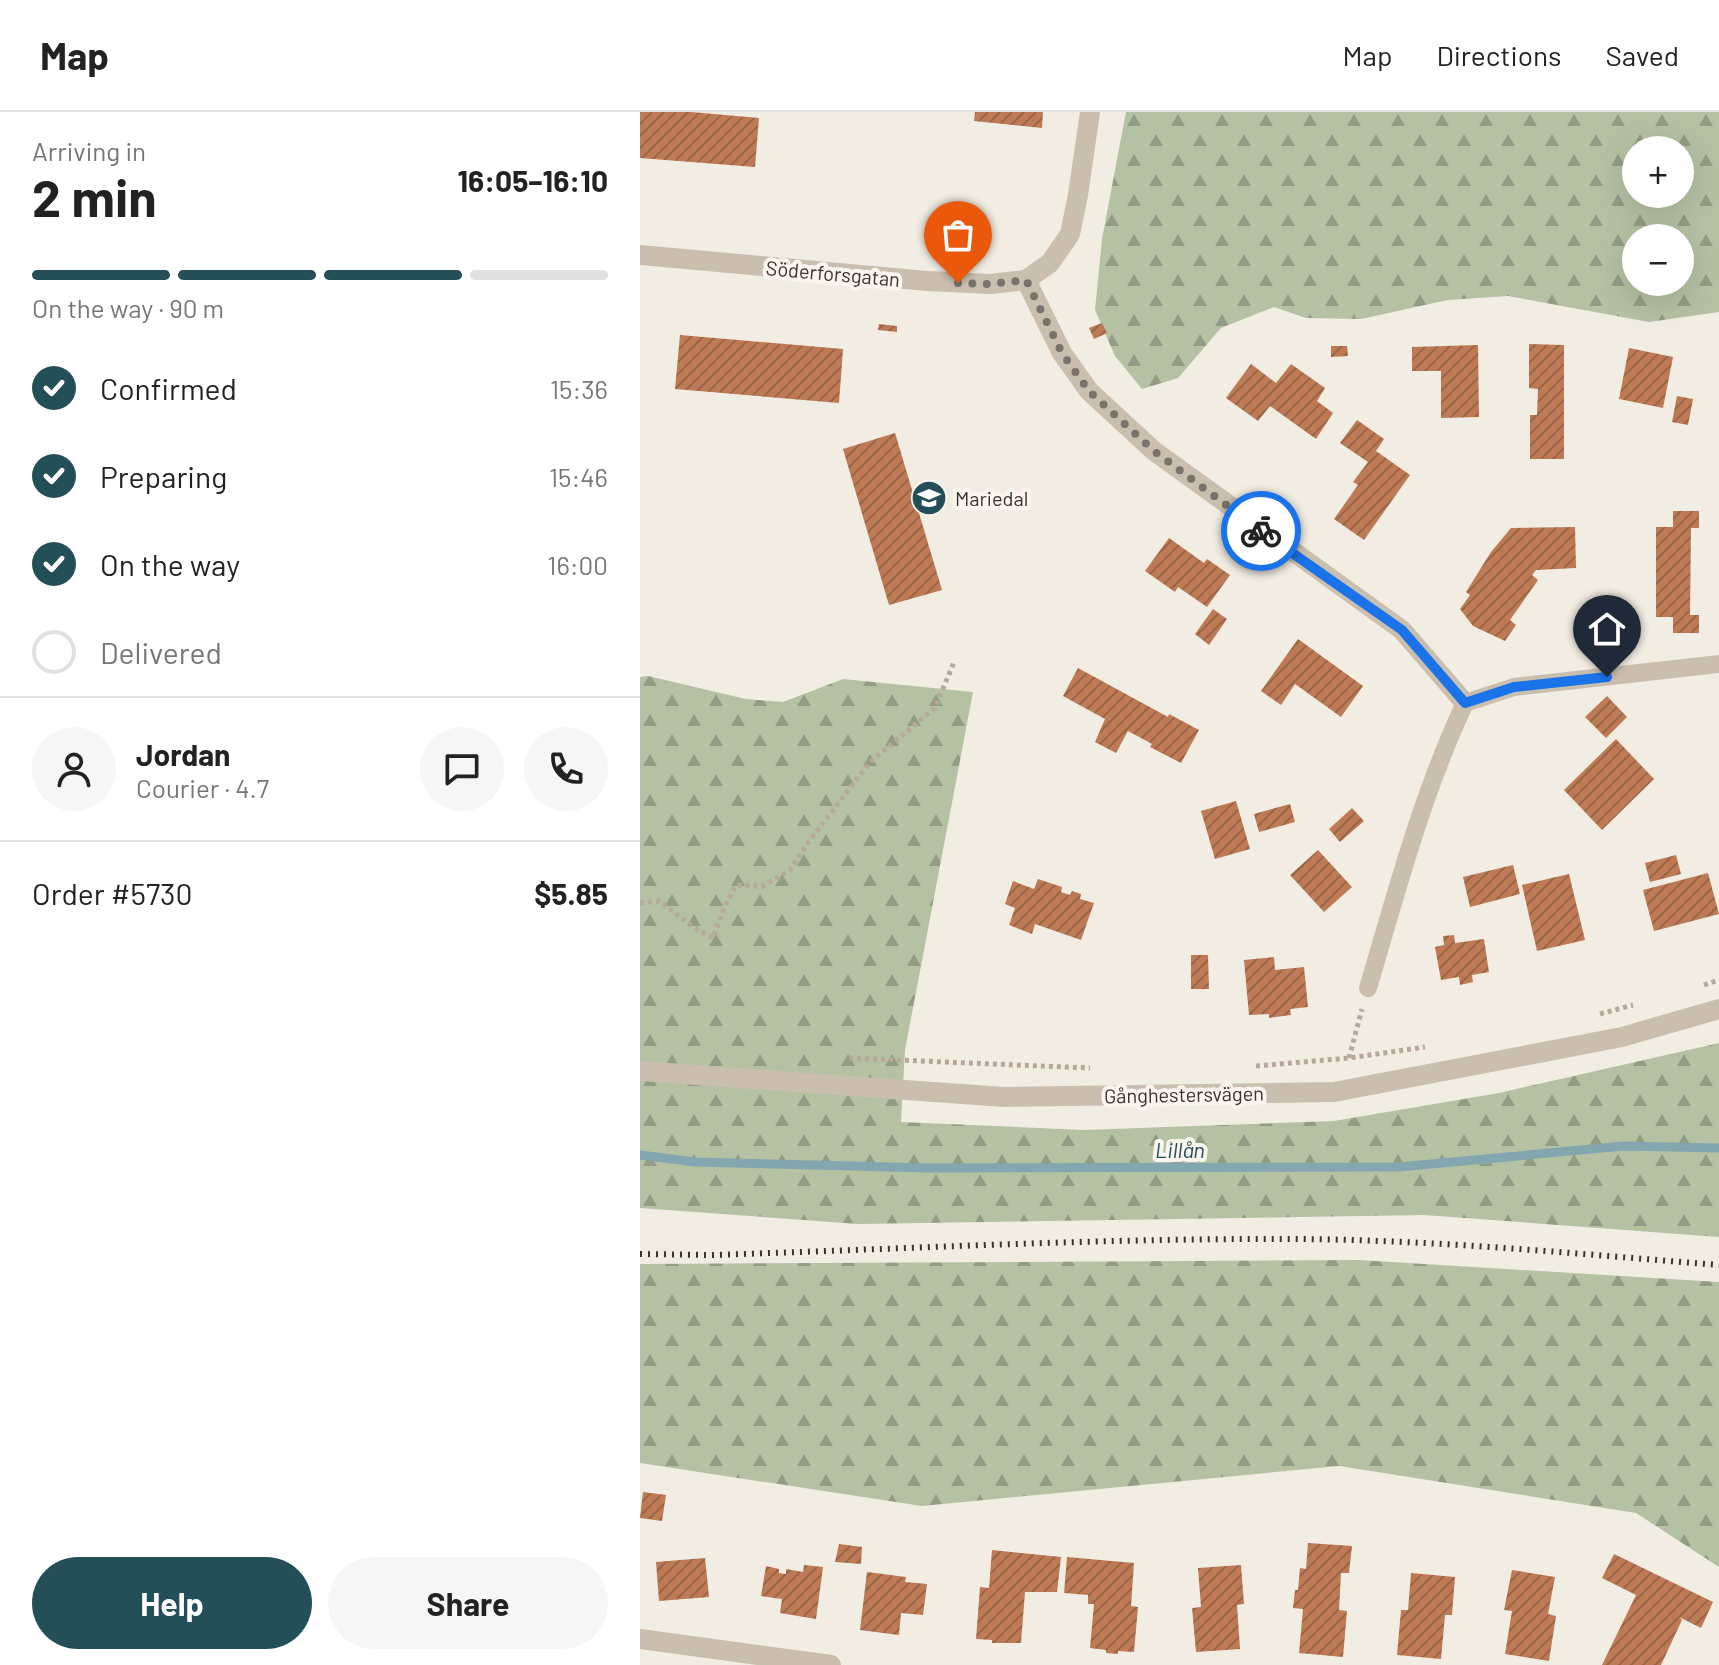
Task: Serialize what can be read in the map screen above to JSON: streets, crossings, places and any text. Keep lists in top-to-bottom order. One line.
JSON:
{"streets":{"street":["Söderforsgatan","Gånghestersvägen"]},"water":["Lillån"],"places":{"school or university":["Mariedal"]},"page":{"header":"Map","nav":["Map","Directions","Saved"],"heading":["2 min","Arriving in","16:05–16:10"],"panel":["Jordan","Courier · 4.7","Order #5730","$5.85"],"map_buttons":["+","−"],"bar":"On the way · 90 m","list":[["Confirmed","15:36"],["Preparing","15:46"],["On the way","16:00"],"Delivered"],"buttons":["Help","Share"]}}
